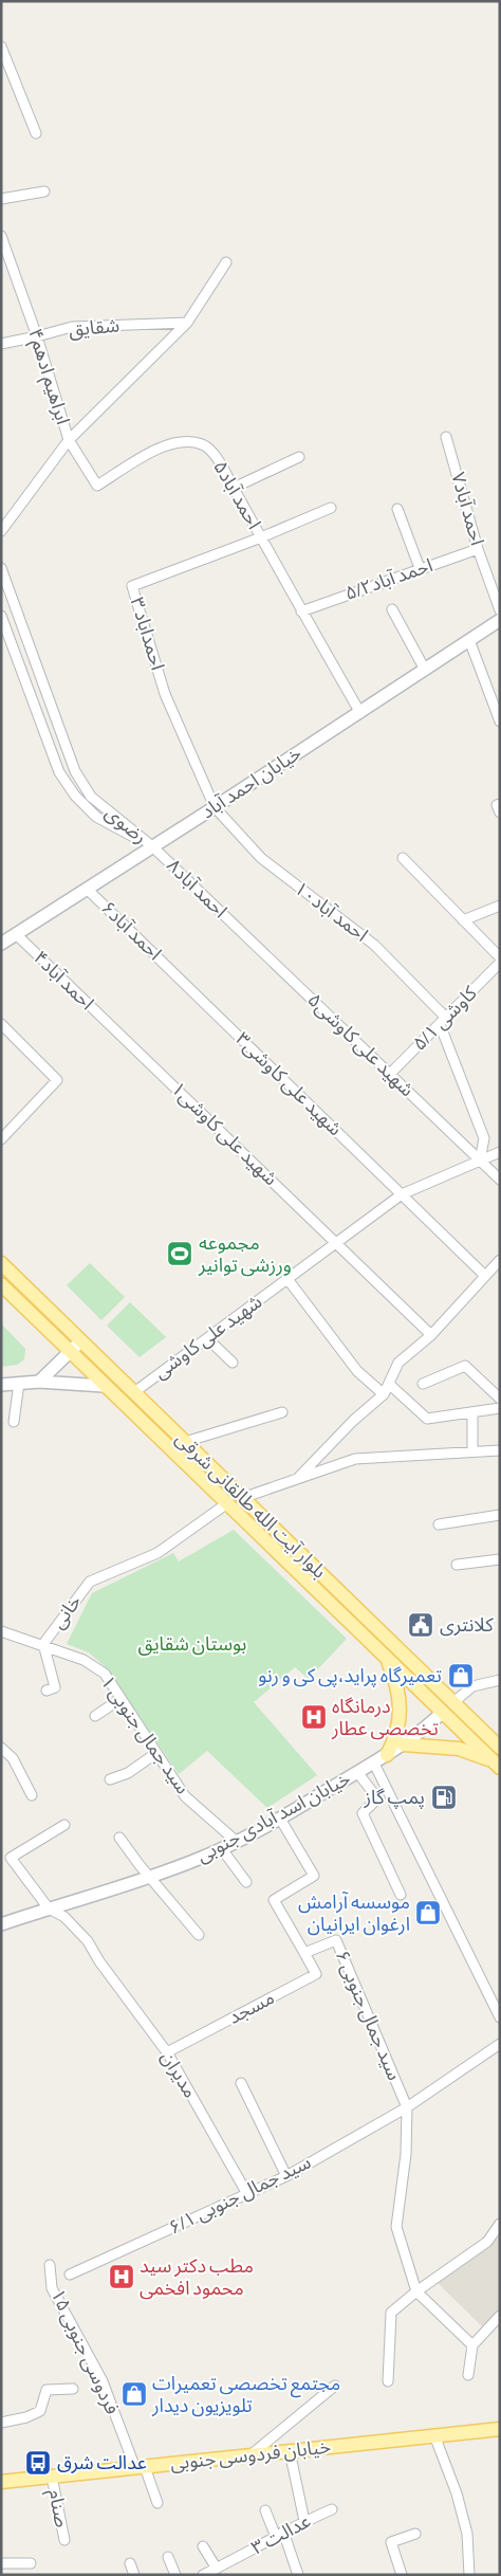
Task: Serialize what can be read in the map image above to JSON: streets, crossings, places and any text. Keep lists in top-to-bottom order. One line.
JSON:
{"streets":{"main road":["خیابان احمد آباد","بلوار آیت الله طالقانی شرقی","خیابان اسد آبادی جنوبی","خیابان فردوسی جنوبی"],"street":["شقایق","ابراهیم ادهم۴","احمد آباد۵","احمد آباد۷","احمد آباد۵/۲","احمداباد ۳","رضوی","احمد آباد۸","احمد آباد۱۰","احمد آباد۶","احمد آباد۴","کاوشی ۵/۱","شهید علی کاوشی۵","شهید علی کاوشی۳","شهید علی کاوشی۱","شهید علی کاوشی","خانی","سید جمال جنوبی ۱","مسجد","سید جمال جنوبی ۶","مدیران","سید جمال جنوبی ۶/۱","فردوسی جنوبی ۱۵","صنام","عدالت ۳"]},"crossings":[["شقایق","ابراهیم ادهم۴"],["ابراهیم ادهم۴","احمد آباد۵"],["احمد آباد۵","احمد آباد۵/۲"],["احمد آباد۵","احمداباد ۳"],["احمد آباد۵","خیابان احمد آباد"],["احمد آباد۷","احمد آباد۵/۲"],["احمداباد ۳","خیابان احمد آباد"],["احمداباد ۳","احمد آباد۱۰"],["خیابان احمد آباد","رضوی"],["خیابان احمد آباد","احمد آباد۸"],["خیابان احمد آباد","احمد آباد۱۰"],["خیابان احمد آباد","احمد آباد۶"],["خیابان احمد آباد","احمد آباد۴"],["رضوی","احمد آباد۸"],["احمد آباد۸","شهید علی کاوشی۵"],["احمد آباد۱۰","کاوشی ۵/۱"],["احمد آباد۶","شهید علی کاوشی۳"],["احمد آباد۴","شهید علی کاوشی۱"],["کاوشی ۵/۱","شهید علی کاوشی۵"],["شهید علی کاوشی۵","شهید علی کاوشی"],["شهید علی کاوشی۳","شهید علی کاوشی"],["شهید علی کاوشی۱","شهید علی کاوشی"],["شهید علی کاوشی","بلوار آیت الله طالقانی شرقی"],["بلوار آیت الله طالقانی شرقی","خانی"],["بلوار آیت الله طالقانی شرقی","خیابان اسد آبادی جنوبی"],["خانی","سید جمال جنوبی ۱"],["سید جمال جنوبی ۱","خیابان اسد آبادی جنوبی"],["خیابان اسد آبادی جنوبی","سید جمال جنوبی ۶"],["خیابان اسد آبادی جنوبی","مدیران"],["مسجد","سید جمال جنوبی ۶"],["مسجد","مدیران"],["سید جمال جنوبی ۶","سید جمال جنوبی ۶/۱"],["مدیران","سید جمال جنوبی ۶/۱"],["فردوسی جنوبی ۱۵","خیابان فردوسی جنوبی"],["خیابان فردوسی جنوبی","صنام"]],"parks":["بوستان شقایق"],"places":{"sports":["مجموعه ورزشی توانیر"],"public building":["کلانتری"],"shop":["تعمیرگاه پراید،پی کی و رنو","موسسه آرامش ارغوان ایرانیان","مجتمع تخصصی تعمیرات تلویزیون دیدار"],"hospital":["درمانگاه تخصصی عطار","مطب دکتر سید محمود افخمی"],"fuel station":["پمپ گاز"],"bus stop":["عدالت شرق"]}}
